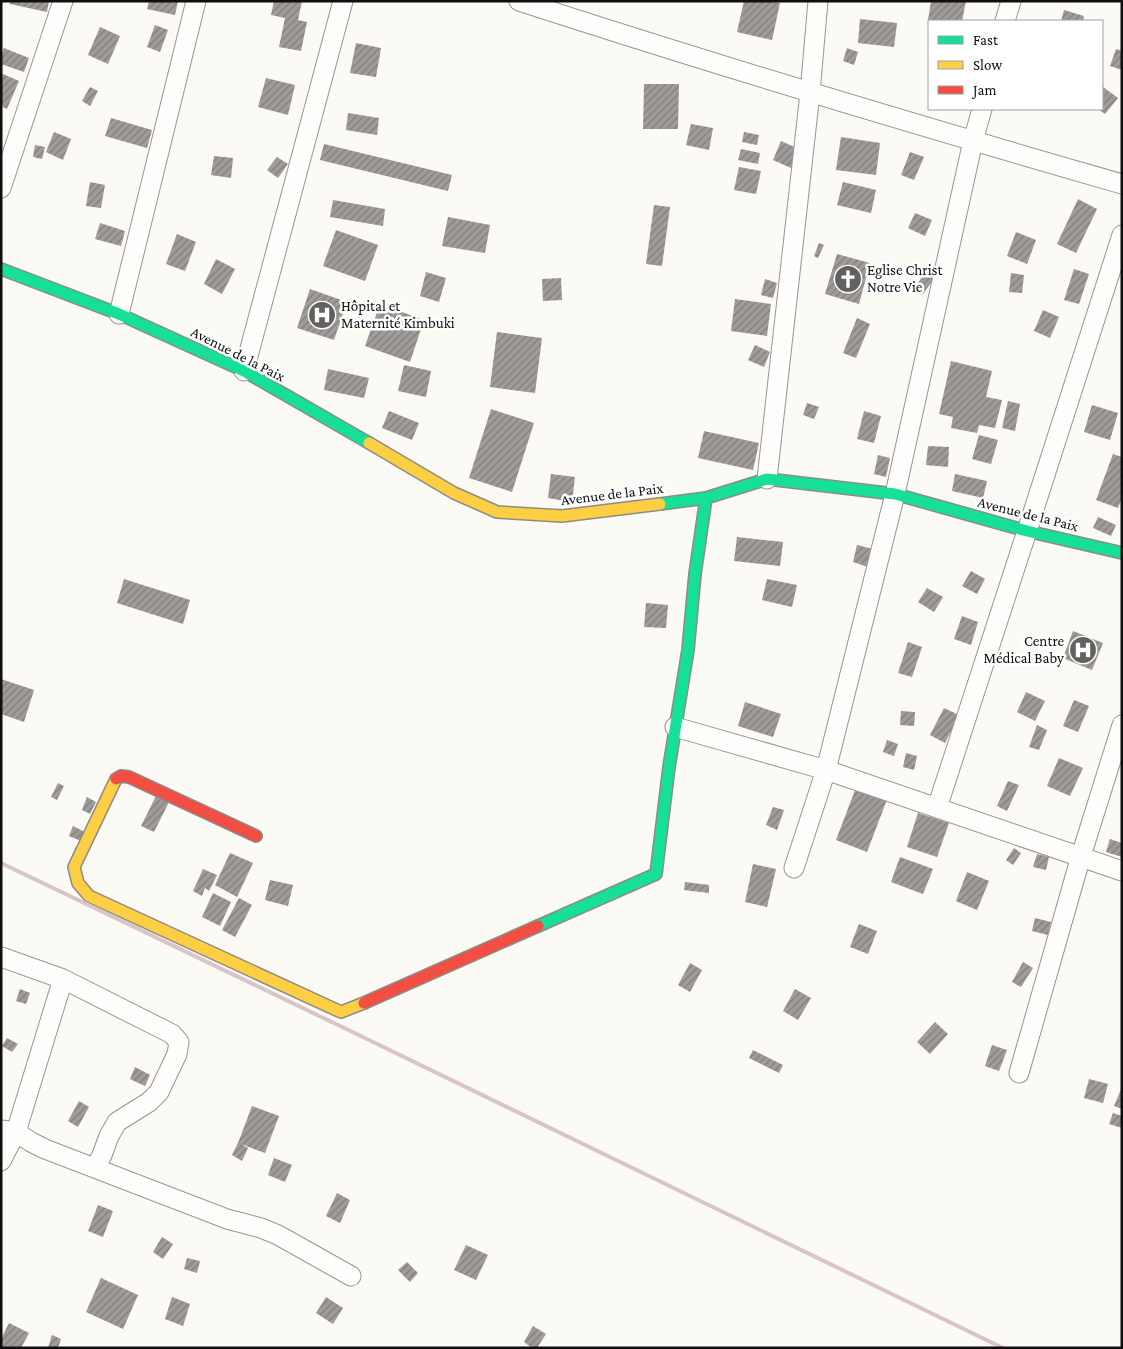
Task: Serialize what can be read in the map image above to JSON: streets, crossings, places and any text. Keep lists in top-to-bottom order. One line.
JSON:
{"streets":{"street":["Avenue de la Paix"]},"places":{"church":["Eglise Christ Notre Vie"],"hospital":["Hôpital et Maternité Kimbuki","Centre Médical Baby"]},"legend":["Fast","Slow","Jam"]}
